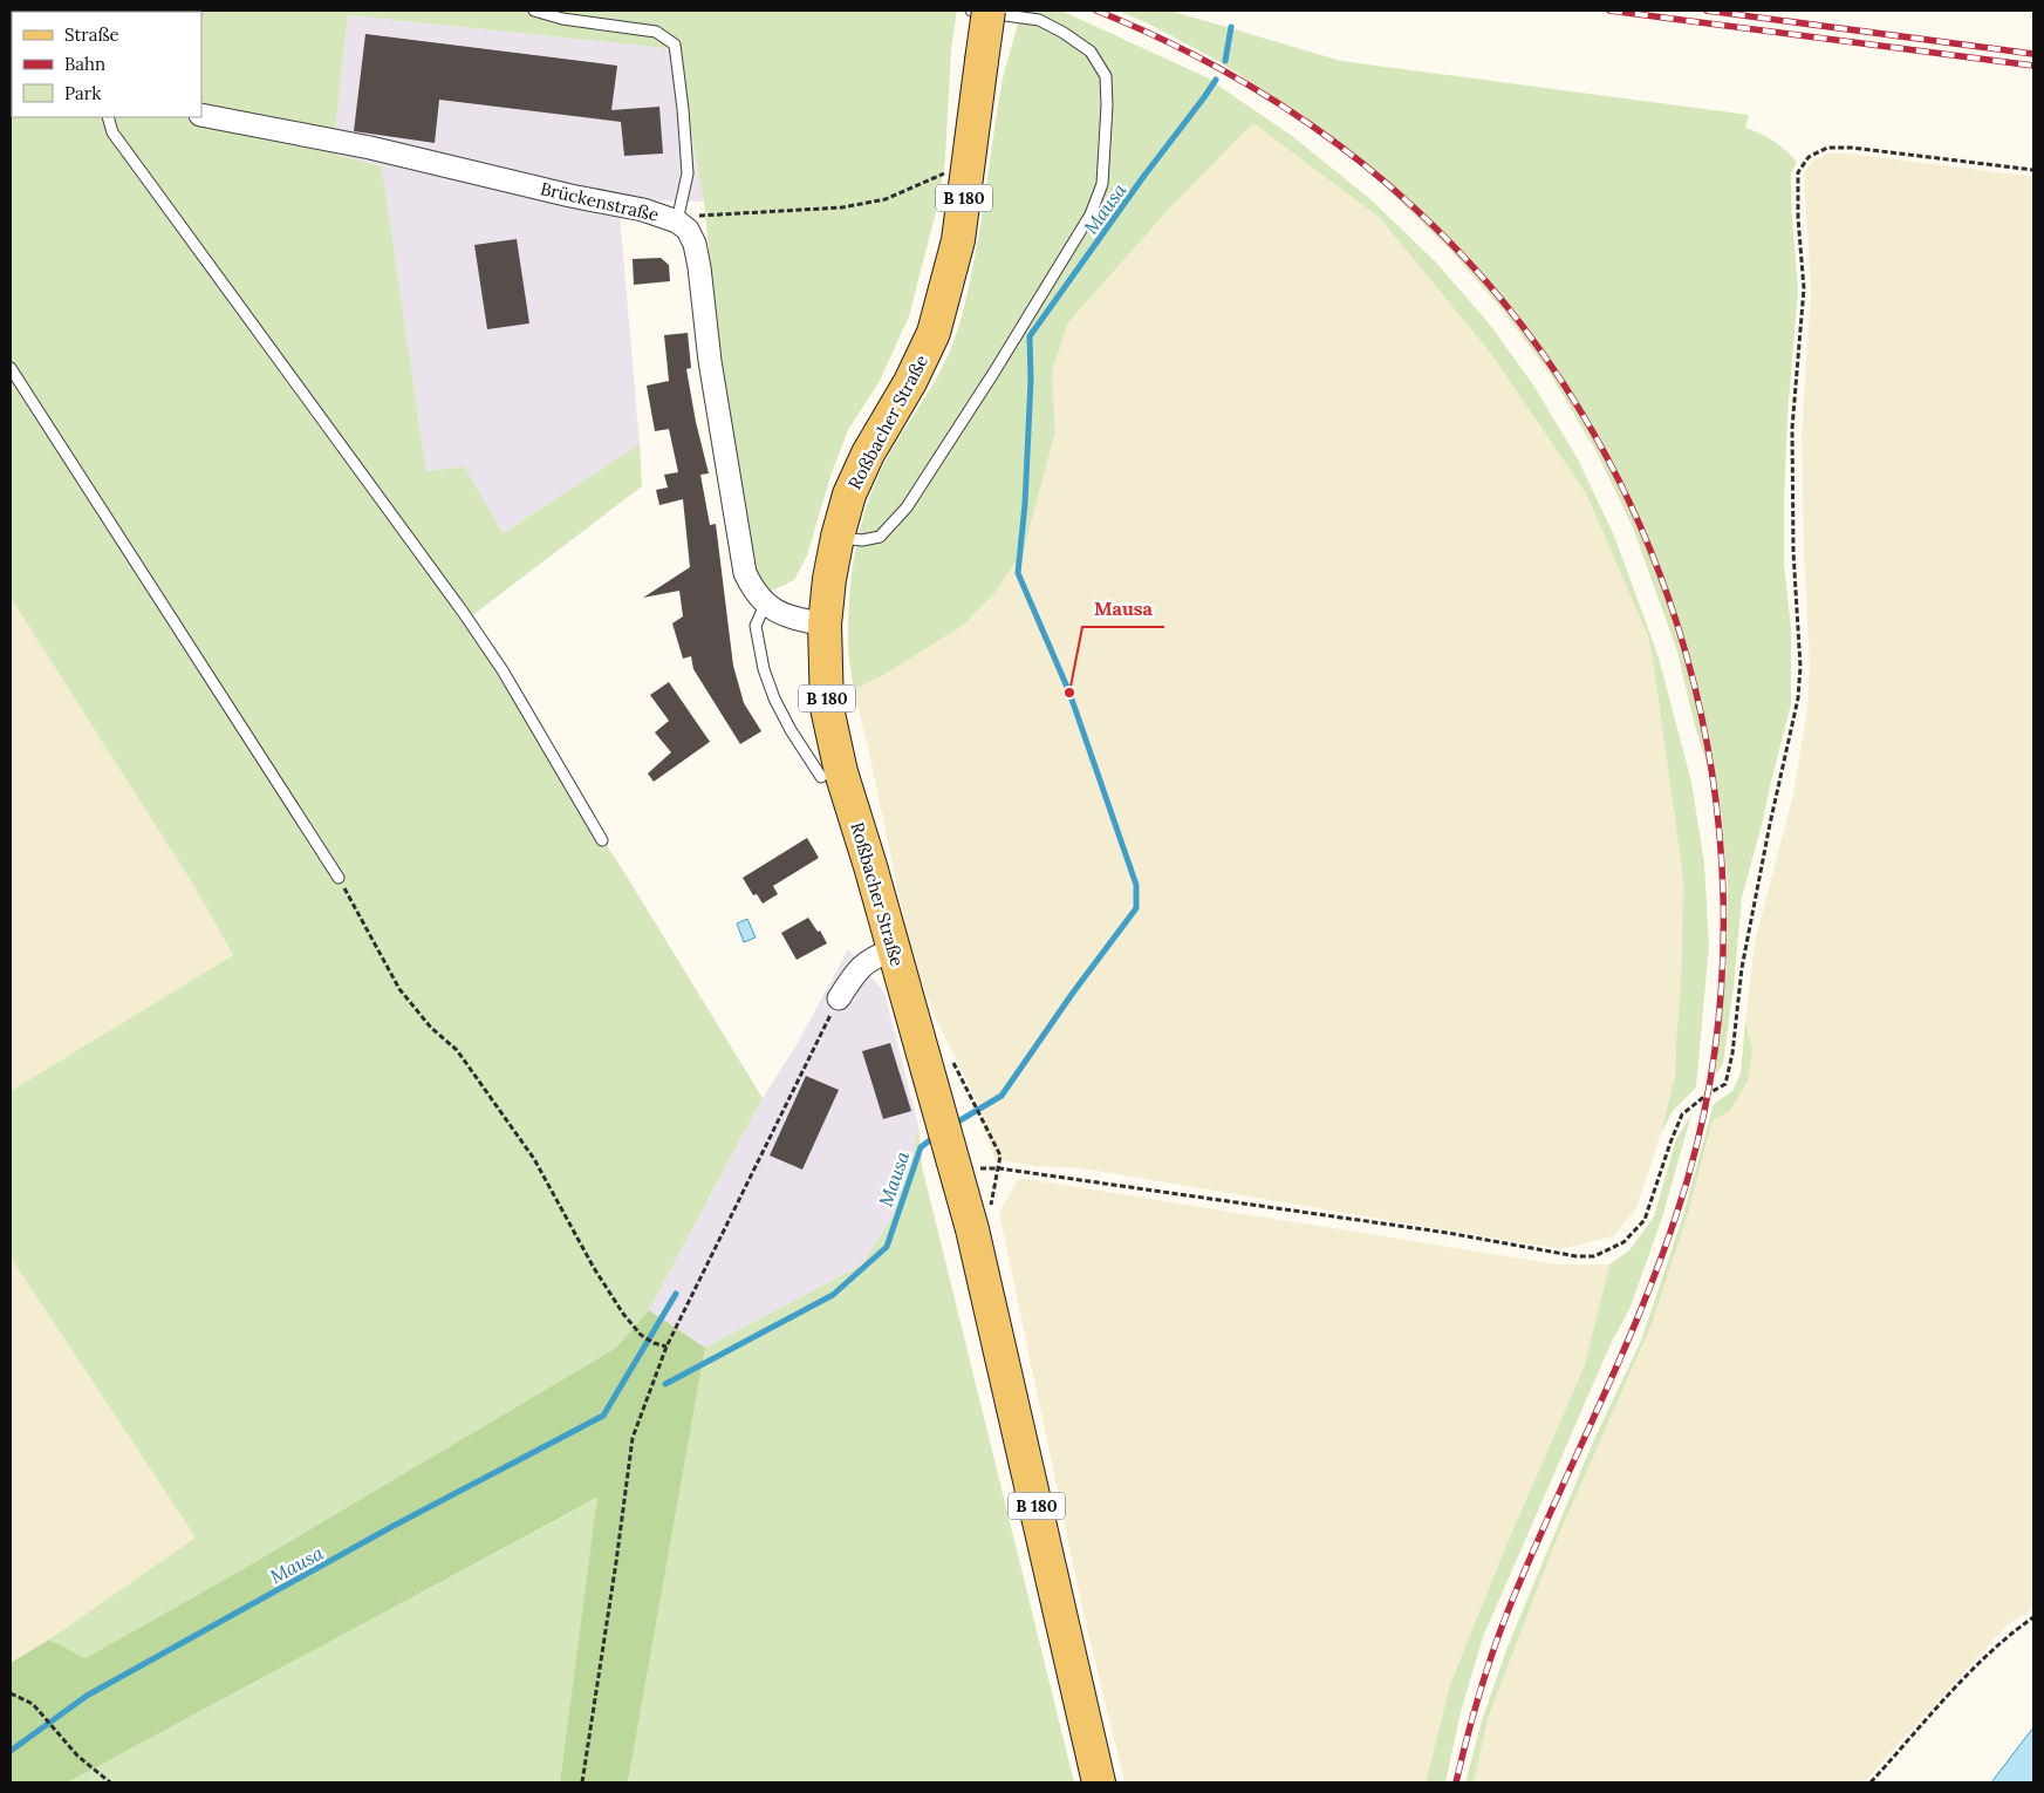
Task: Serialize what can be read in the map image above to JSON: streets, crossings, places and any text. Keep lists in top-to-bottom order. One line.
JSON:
{"streets":{"main road":["B 180","Roßbacher Straße"],"street":["Brückenstraße"]},"crossings":[["B 180","Roßbacher Straße"]],"water":["Mausa"],"places":["Mausa"],"legend":["Straße","Bahn","Park"]}
